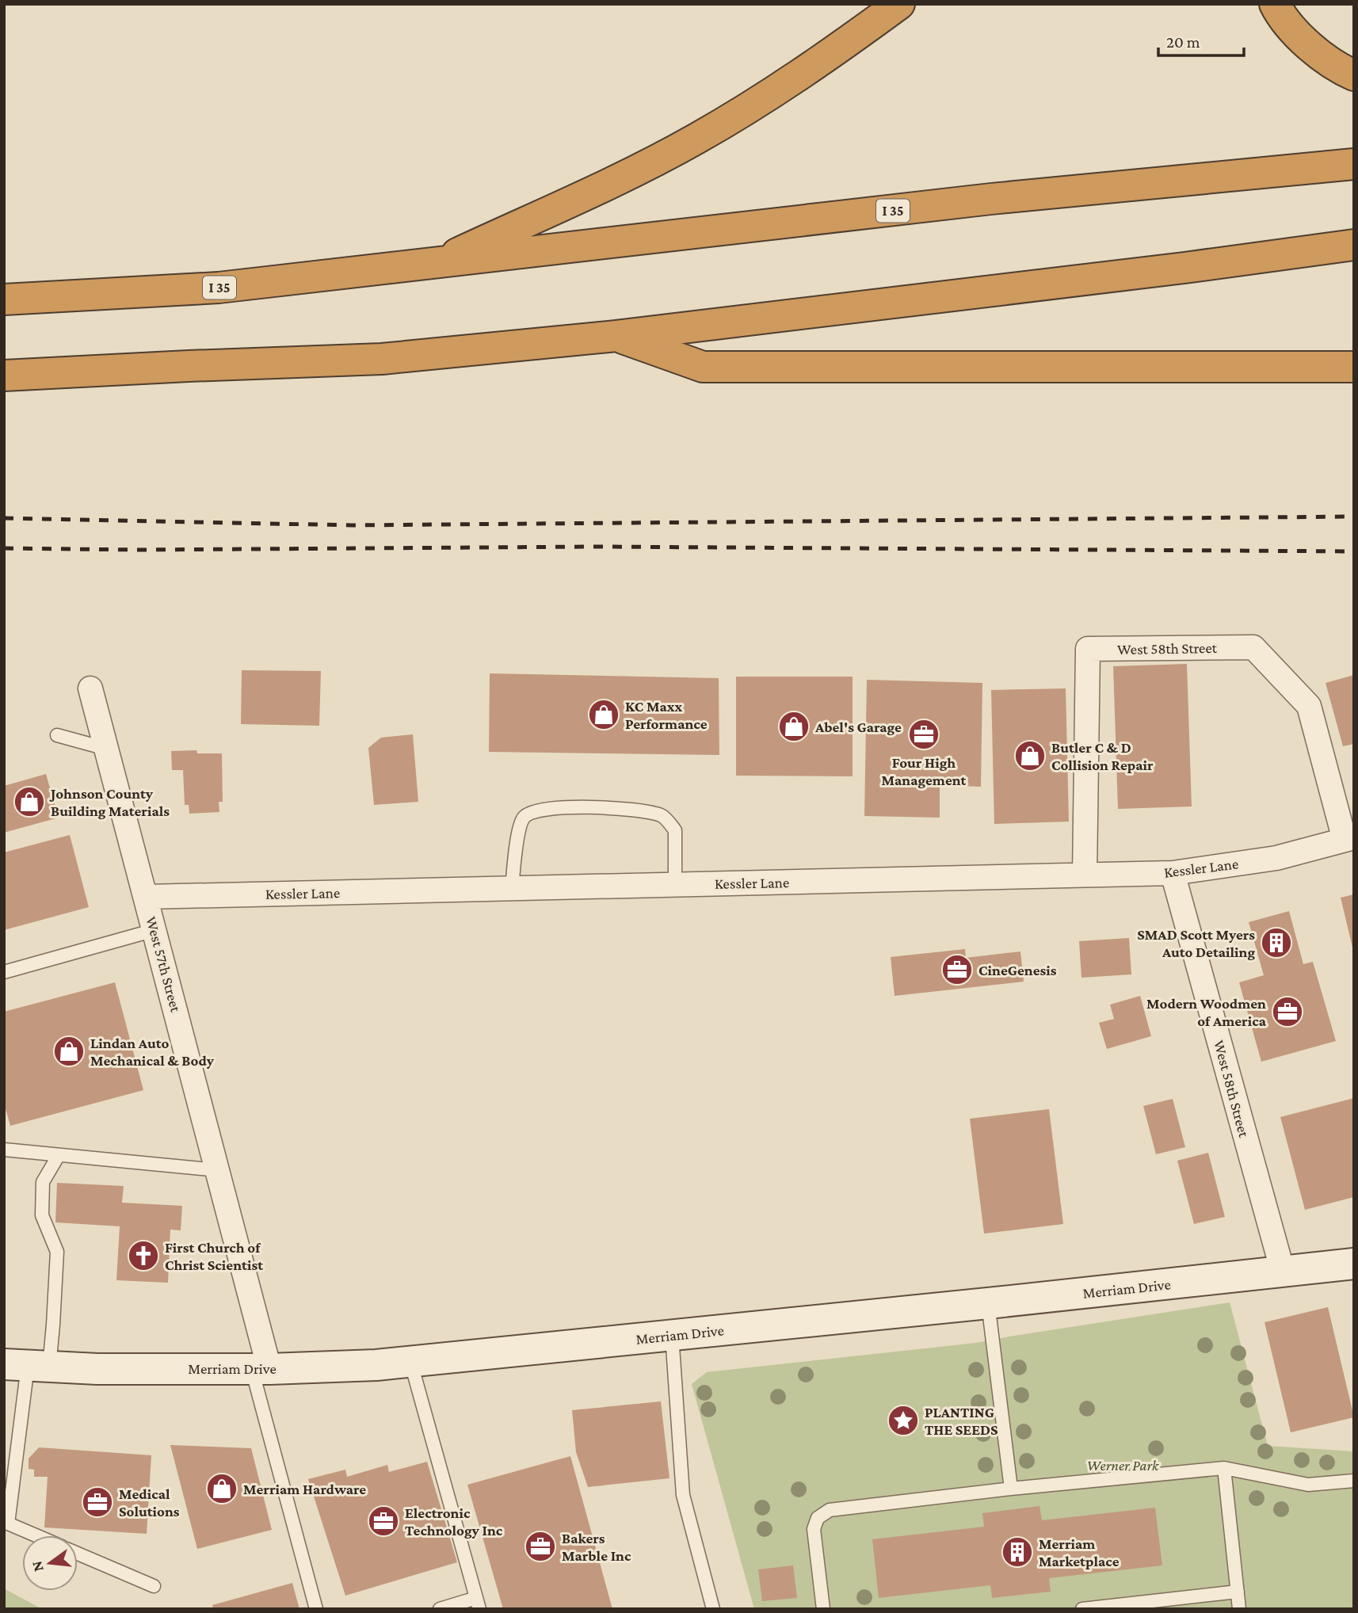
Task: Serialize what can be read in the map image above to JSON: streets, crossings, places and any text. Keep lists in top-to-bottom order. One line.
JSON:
{"streets":{"highway":["I 35"],"main road":["Merriam Drive"],"street":["West 58th Street","Kessler Lane","West 57th Street"]},"crossings":[["West 58th Street","Kessler Lane"],["West 58th Street","Merriam Drive"],["Kessler Lane","West 57th Street"],["West 57th Street","Merriam Drive"]],"parks":["Werner Park"],"places":{"shop":["KC Maxx Performance","Abel's Garage","Butler C & D Collision Repair","Johnson County Building Materials","Lindan Auto Mechanical & Body","Merriam Hardware"],"office":["Four High Management","CineGenesis","Modern Woodmen of America","Medical Solutions","Electronic Technology Inc","Bakers Marble Inc"],"building":["SMAD Scott Myers Auto Detailing","Merriam Marketplace"],"church":["First Church of Christ Scientist"],"place":["PLANTING THE SEEDS"]},"scale_bar":"20 m","north":"left"}
